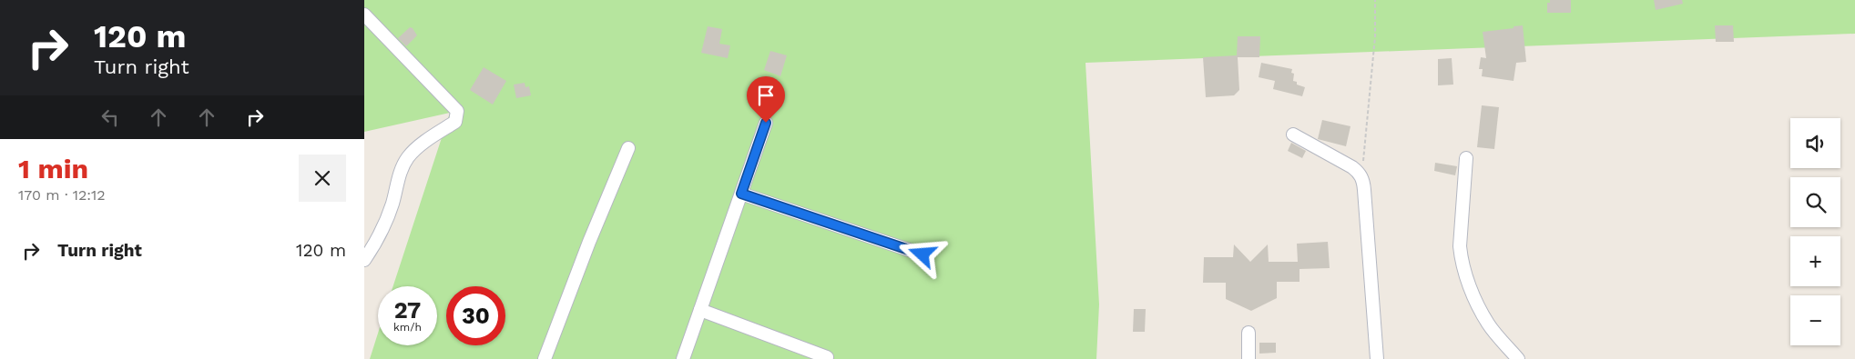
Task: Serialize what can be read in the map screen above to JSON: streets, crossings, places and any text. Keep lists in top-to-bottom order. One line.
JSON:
{"page":{"turn":["120 m","Turn right"],"map_buttons":["+","−"],"heading":["1 min","170 m · 12:12"],"list":[{"name":"Turn right","value":"120 m"}],"speed":"27 km/h","limit":"30"}}
